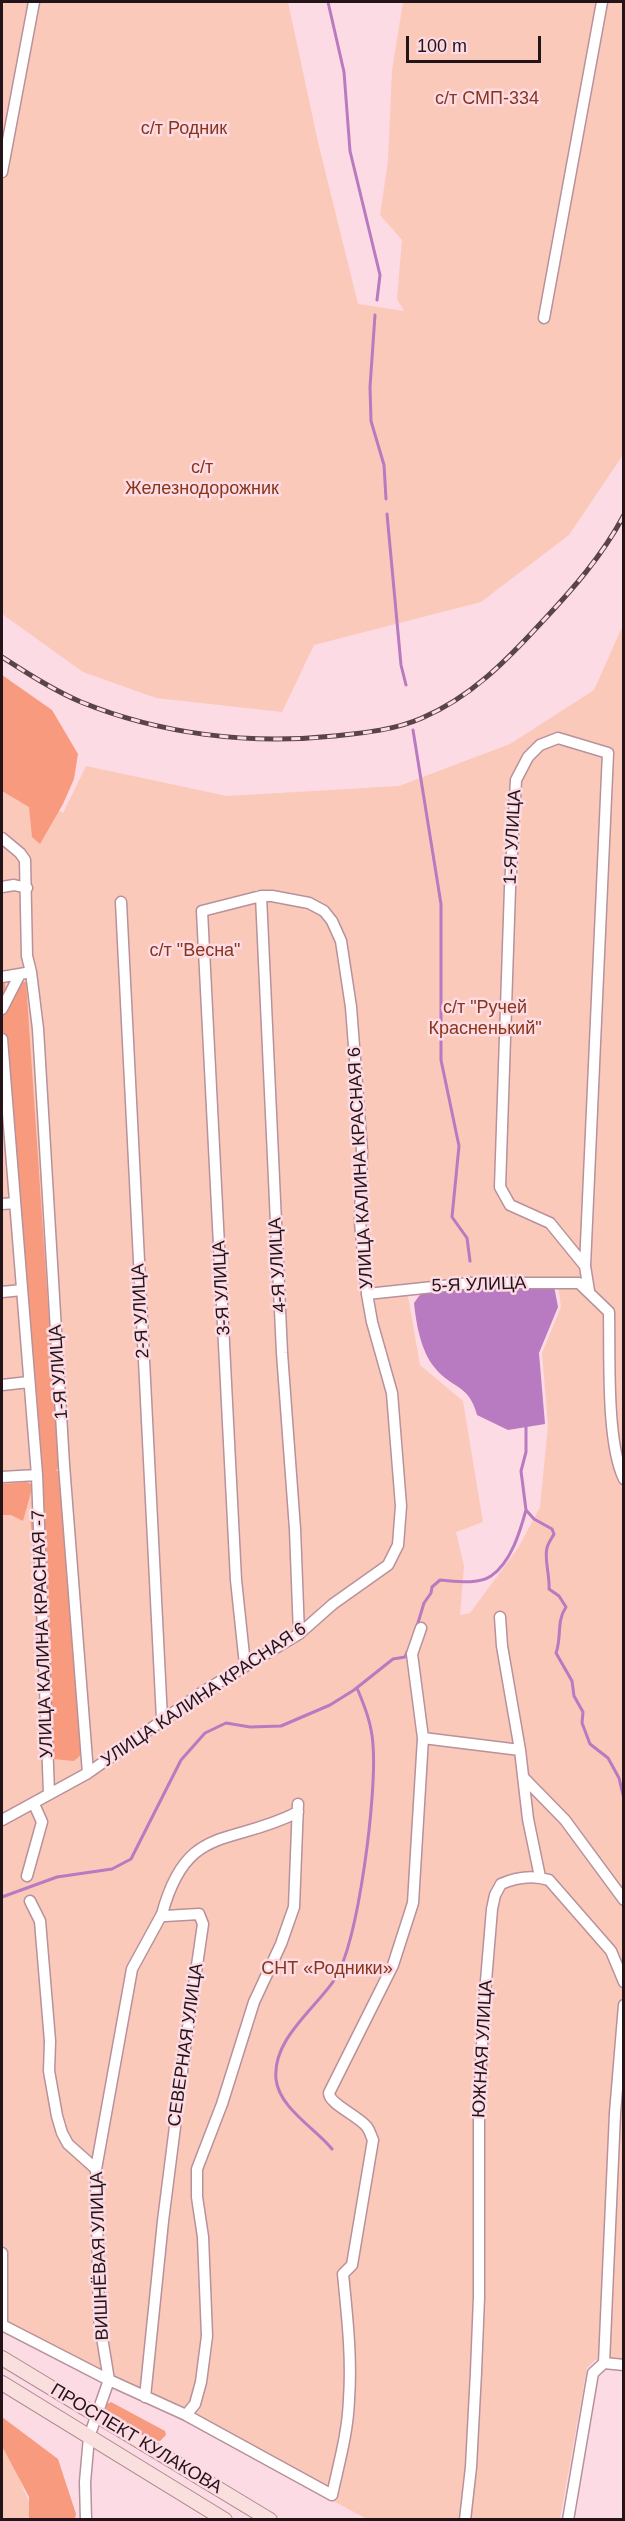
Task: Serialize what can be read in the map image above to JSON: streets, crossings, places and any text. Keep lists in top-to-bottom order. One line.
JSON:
{"streets":{"main road":["ПРОСПЕКТ КУЛАКОВА"],"street":["1-Я УЛИЦА","УЛИЦА КАЛИНА КРАСНАЯ 6","4-Я УЛИЦА","5-Я УЛИЦА","3-Я УЛИЦА","2-Я УЛИЦА","УЛИЦА КАЛИНА КРАСНАЯ -7","СЕВЕРНАЯ УЛИЦА","ЮЖНАЯ УЛИЦА","ВИШНЁВАЯ УЛИЦА"]},"crossings":[["1-Я УЛИЦА","УЛИЦА КАЛИНА КРАСНАЯ 6"],["1-Я УЛИЦА","5-Я УЛИЦА"],["1-Я УЛИЦА","УЛИЦА КАЛИНА КРАСНАЯ -7"],["УЛИЦА КАЛИНА КРАСНАЯ 6","4-Я УЛИЦА"],["УЛИЦА КАЛИНА КРАСНАЯ 6","5-Я УЛИЦА"],["УЛИЦА КАЛИНА КРАСНАЯ 6","3-Я УЛИЦА"],["УЛИЦА КАЛИНА КРАСНАЯ 6","2-Я УЛИЦА"],["УЛИЦА КАЛИНА КРАСНАЯ 6","УЛИЦА КАЛИНА КРАСНАЯ -7"],["4-Я УЛИЦА","3-Я УЛИЦА"],["СЕВЕРНАЯ УЛИЦА","ВИШНЁВАЯ УЛИЦА"]],"parks":["с/т СМП-334","с/т Родник","с/т Железнодорожник","с/т \"Весна\"","с/т \"Ручей Красненький\"","СНТ «Родники»"],"scale_bar":"100 m"}
